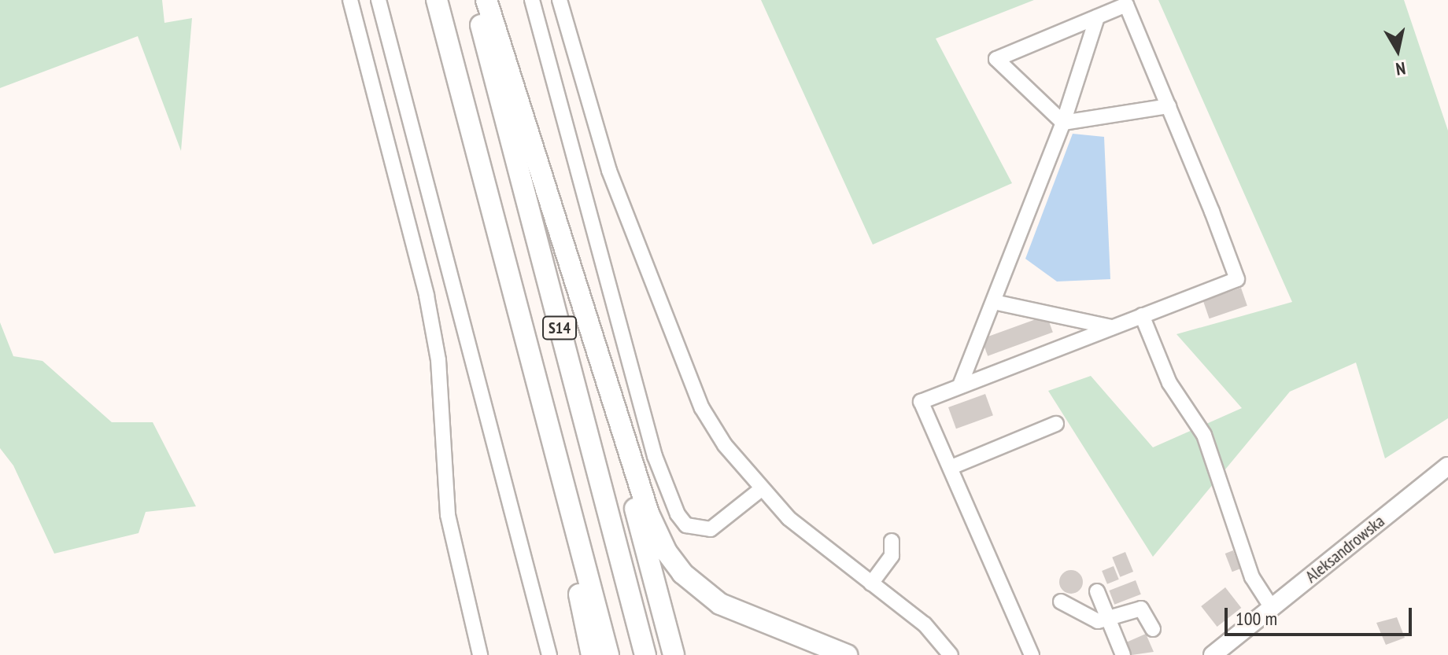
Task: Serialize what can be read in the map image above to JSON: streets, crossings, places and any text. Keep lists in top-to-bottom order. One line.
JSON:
{"streets":{"highway":["S14"],"main road":["Aleksandrowska"]},"scale_bar":"100 m","north":"bottom"}
